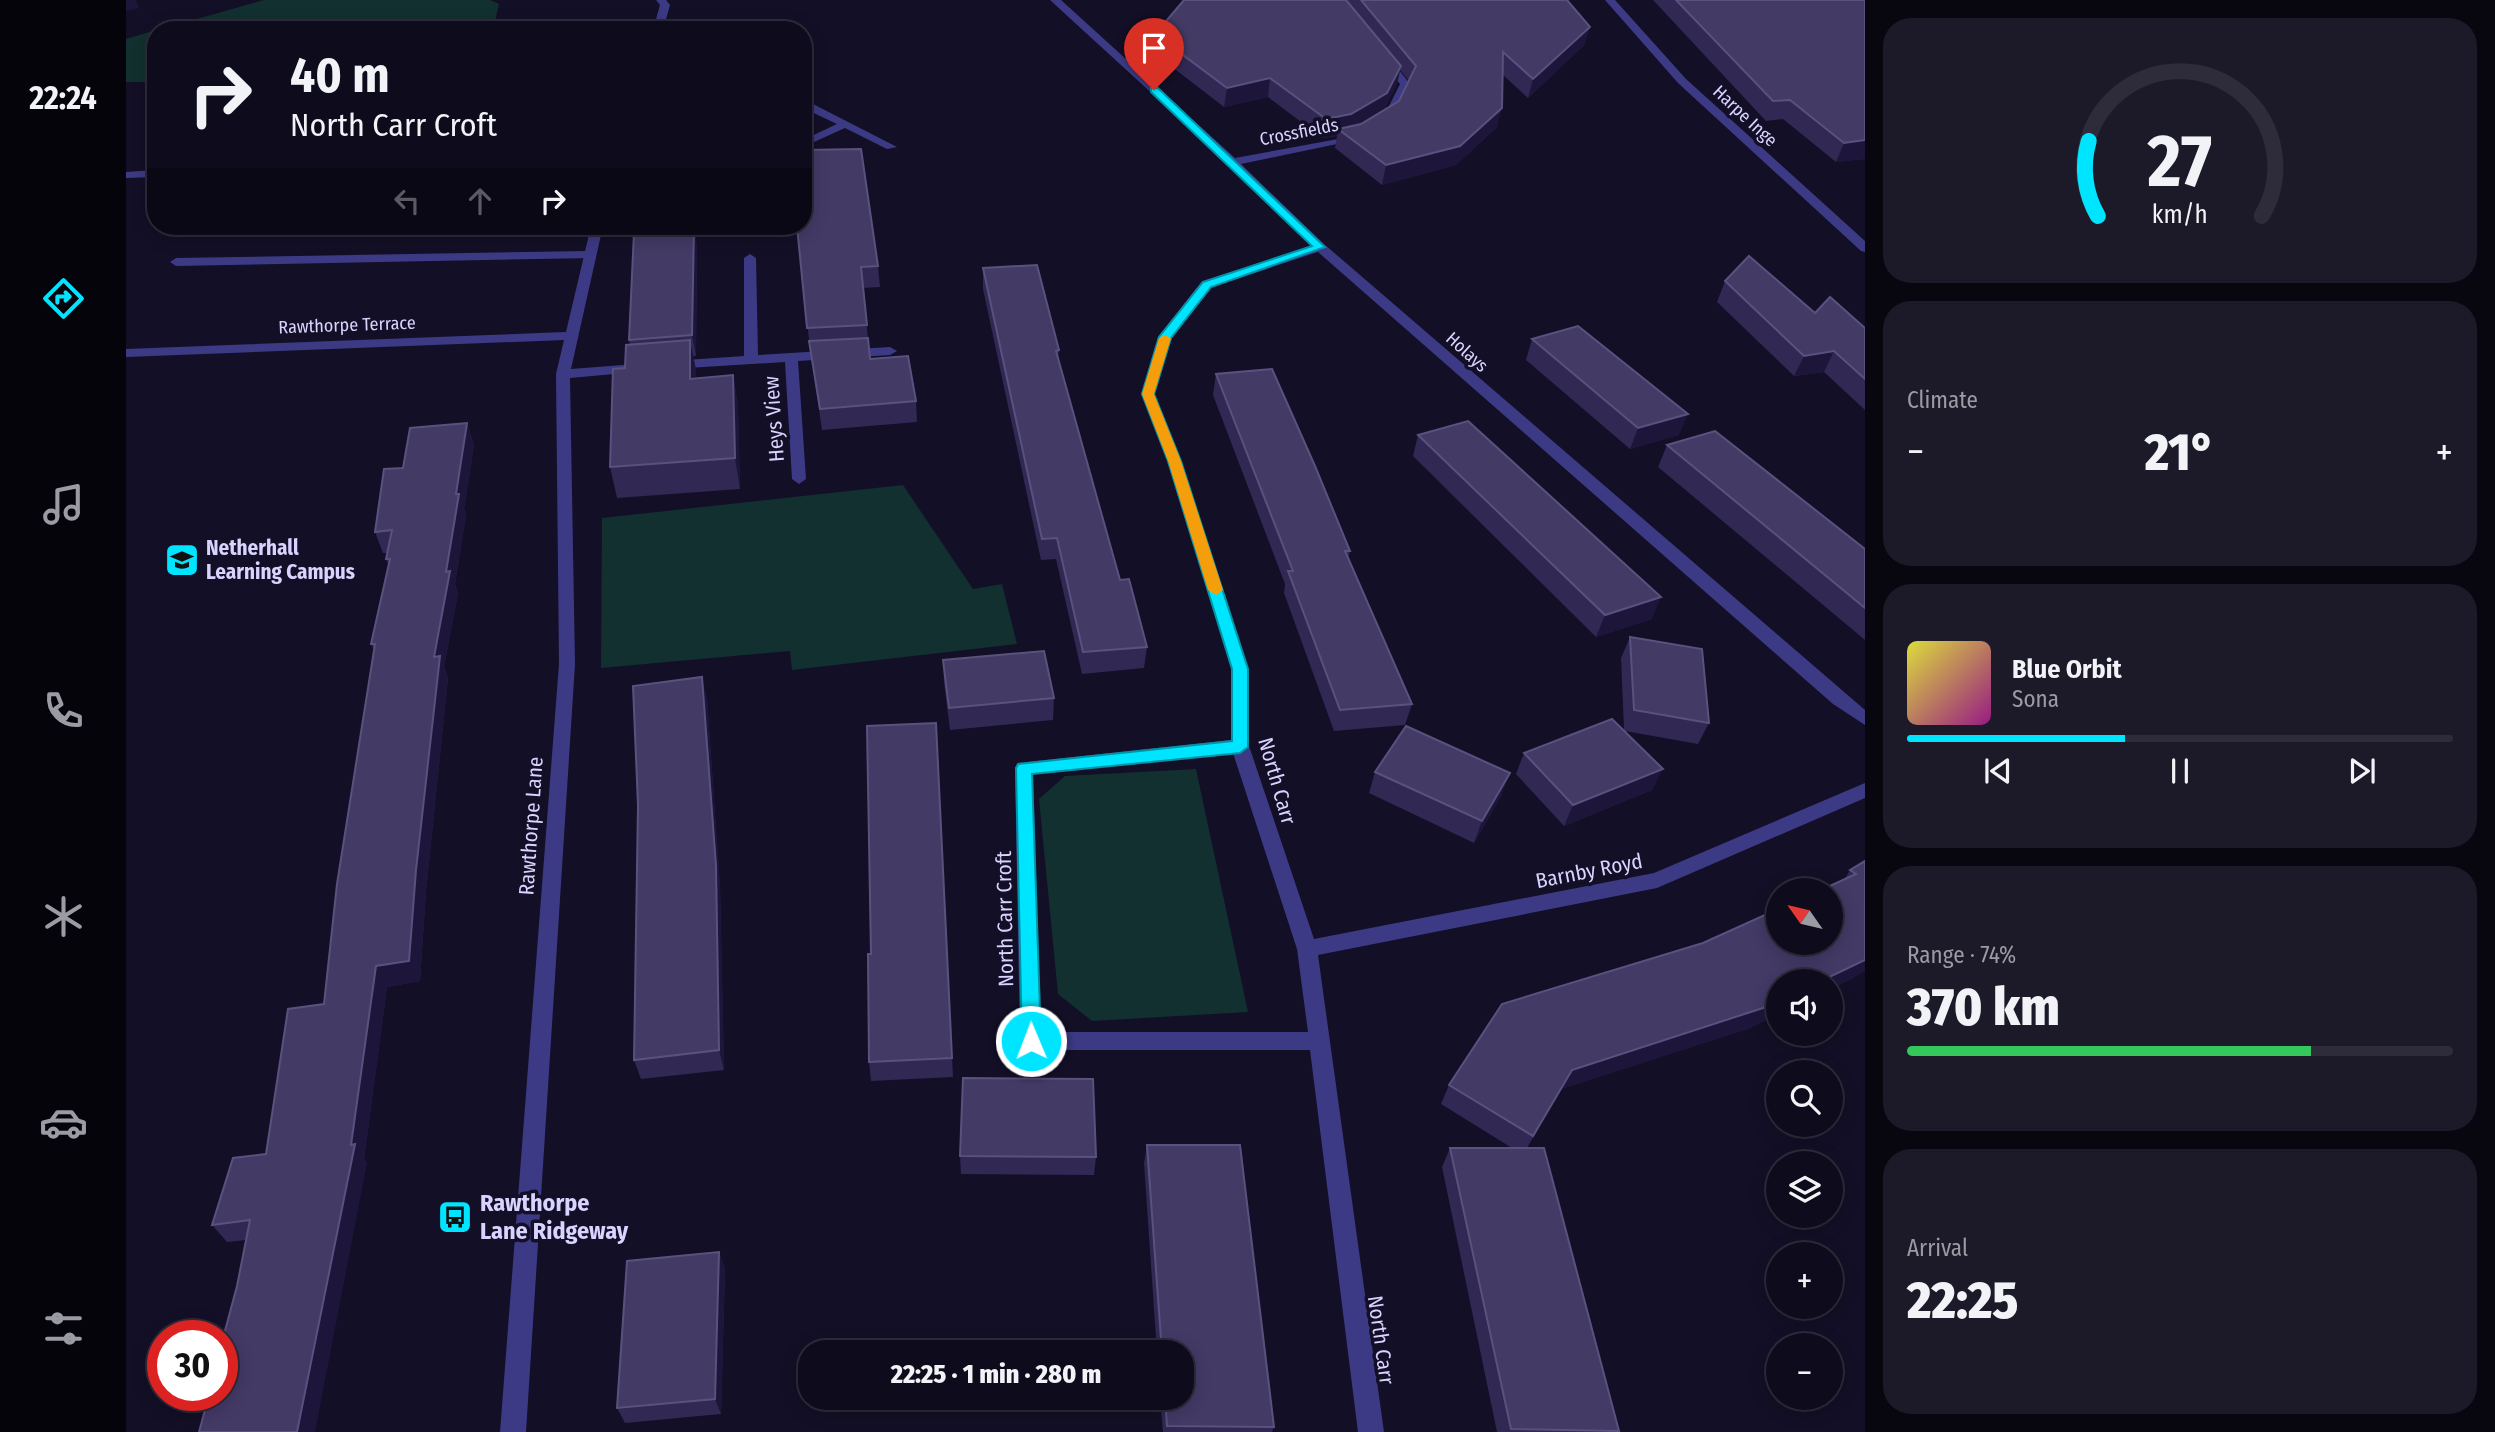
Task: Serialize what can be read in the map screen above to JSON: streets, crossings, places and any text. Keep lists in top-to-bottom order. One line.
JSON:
{"streets":{"street":["Harpe Inge","Crossfields","Rawthorpe Terrace","Holays","Heys View","North Carr","Rawthorpe Lane","Barnby Royd","North Carr Croft"]},"crossings":[["Crossfields","Holays"],["Rawthorpe Terrace","Rawthorpe Lane"],["Holays","North Carr"],["Heys View","Rawthorpe Lane"],["North Carr","Barnby Royd"],["North Carr","North Carr Croft"]],"places":{"school or university":["Netherhall Learning Campus"],"bus stop":["Rawthorpe Lane Ridgeway"]},"north":"top left","page":{"tabs":"22:24","turn":["40 m","North Carr Croft"],"tile":["Climate",["Range · 74%","370 km"],["Arrival","22:25"]],"heat":["−","21°","+"],"song":["Blue Orbit","Sona"],"map_buttons":["+","−"],"limit":"30","trip":"22:25 · 1 min · 280 m","gauge":["27","km/h"]}}
